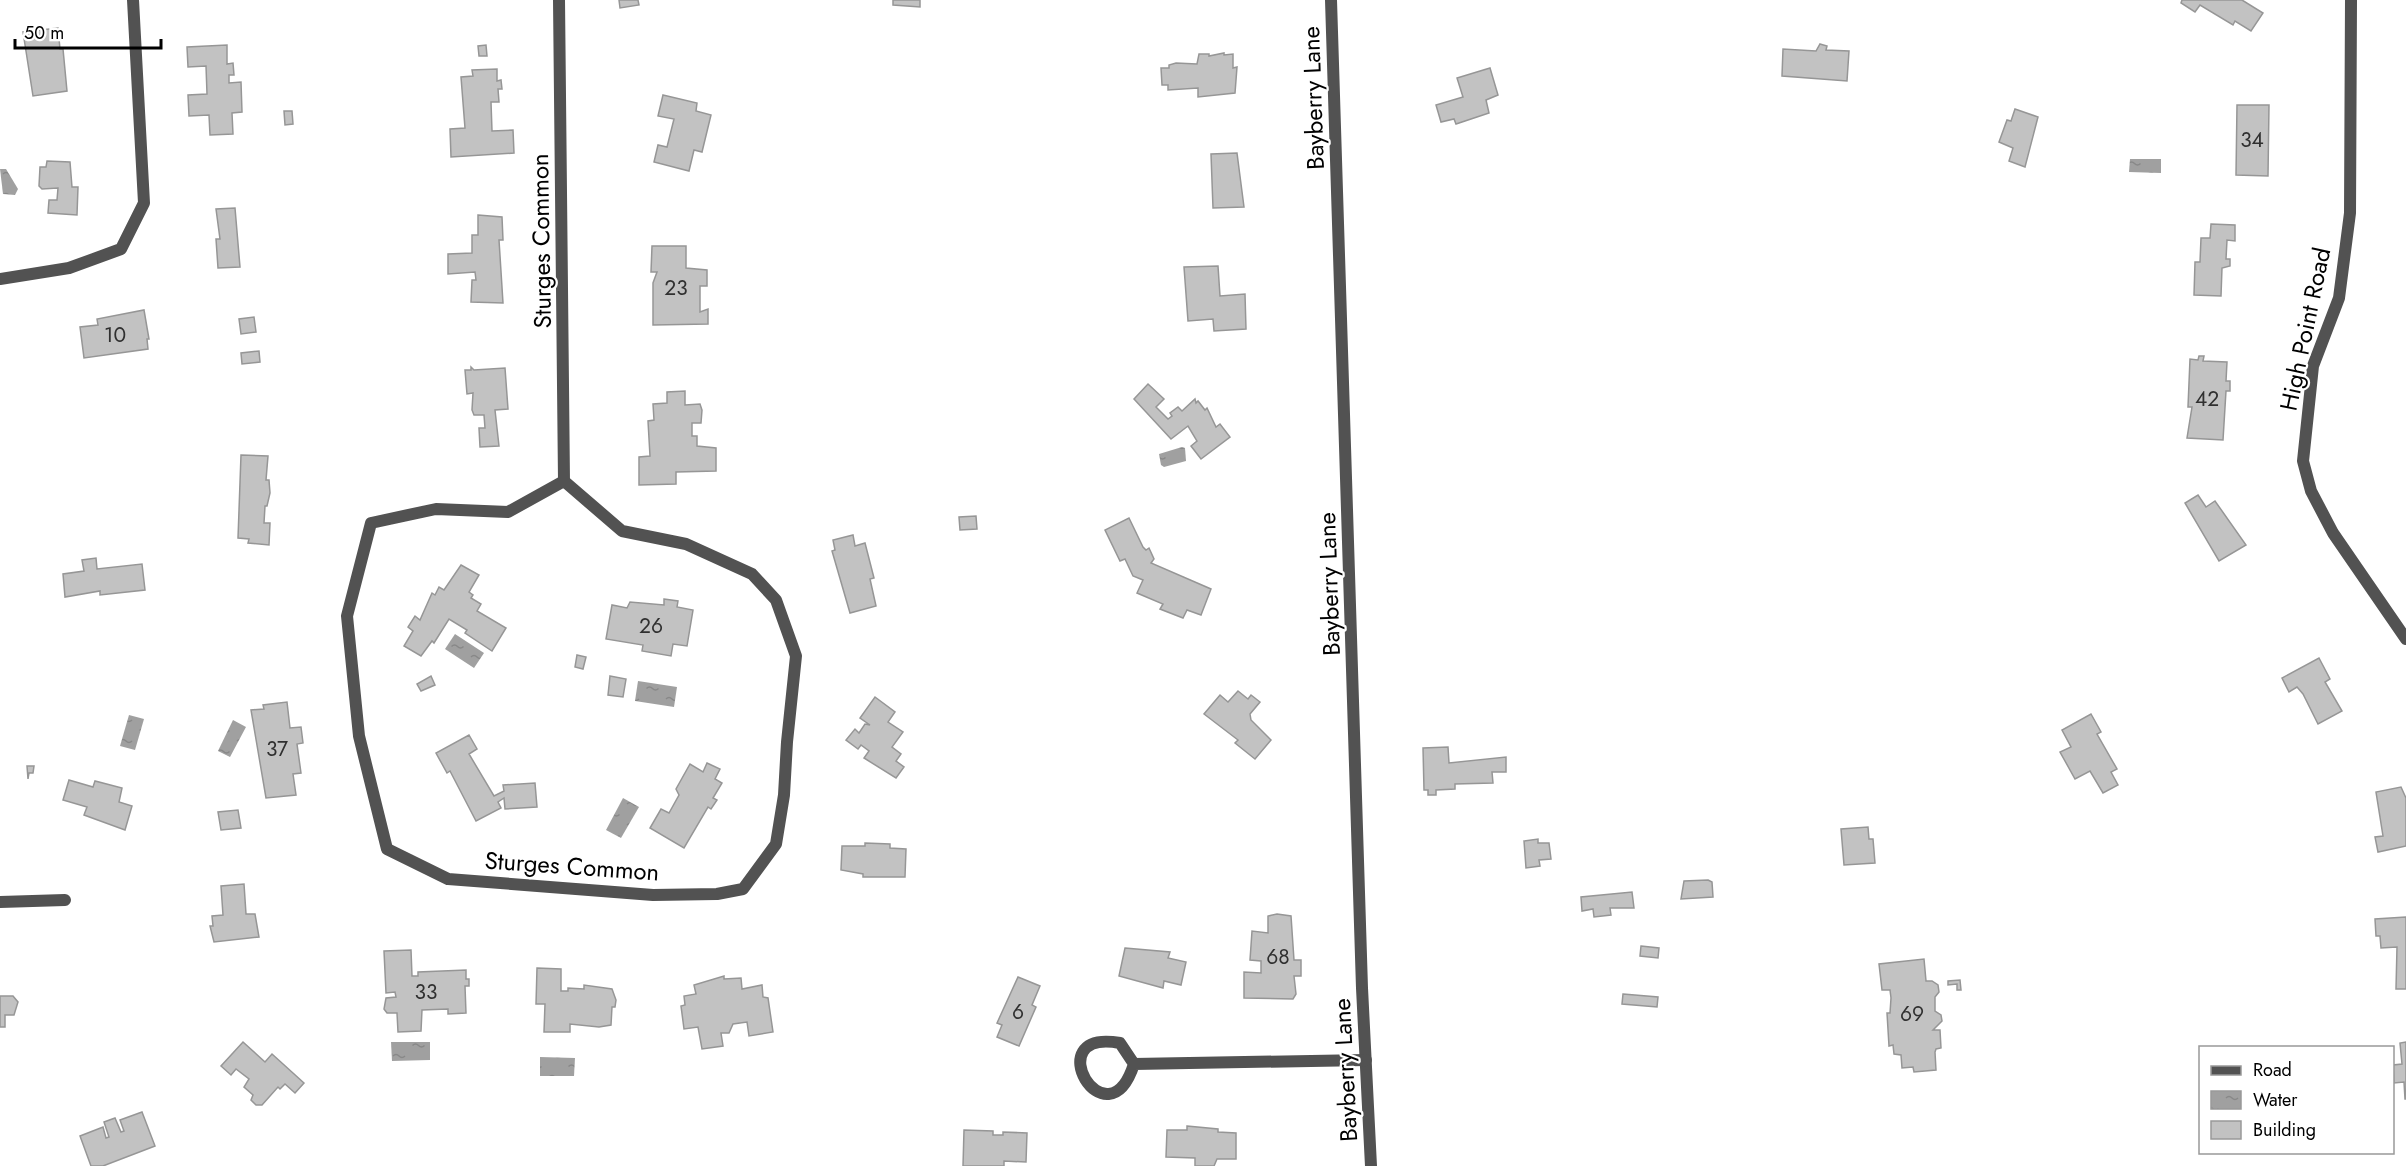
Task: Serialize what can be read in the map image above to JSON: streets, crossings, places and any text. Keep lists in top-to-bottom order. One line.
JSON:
{"streets":{"street":["Bayberry Lane","Sturges Common","High Point Road"]},"house_numbers":["34","23","10","42","26","37","68","33","6","69"],"legend":["Road","Water","Building"],"scale_bar":"50 m"}
